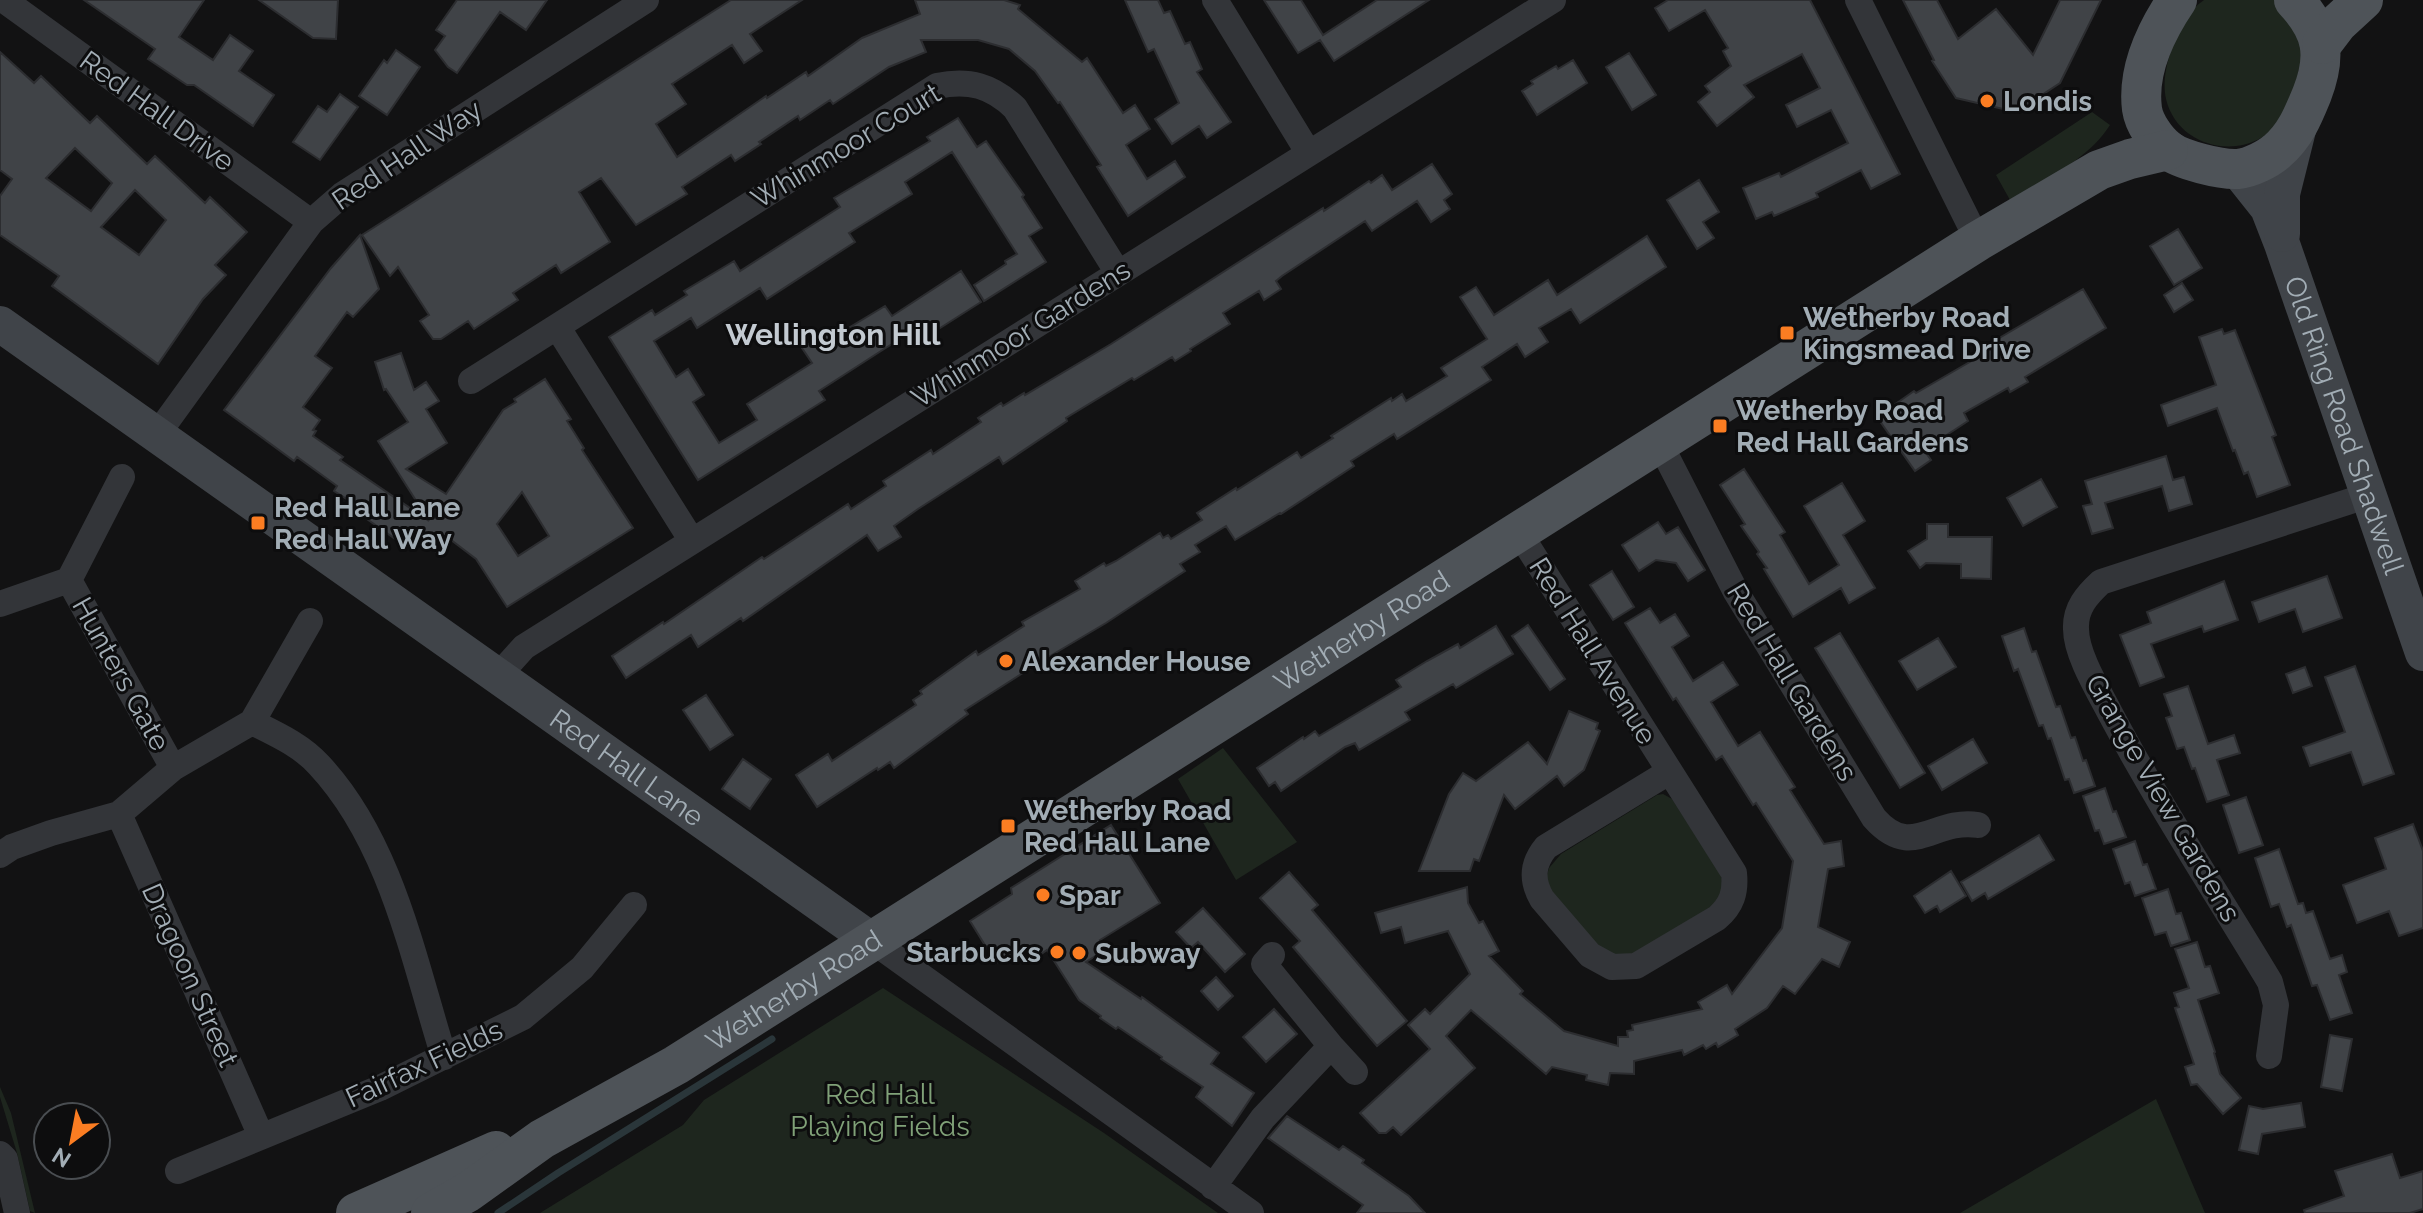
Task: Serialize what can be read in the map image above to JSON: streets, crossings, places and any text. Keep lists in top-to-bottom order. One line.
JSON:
{"streets":{"main road":["Wetherby Road"],"street":["Red Hall Drive","Whinmoor Court","Red Hall Way","Whinmoor Gardens","Old Ring Road Shadwell","Red Hall Avenue","Hunters Gate","Red Hall Gardens","Red Hall Lane","Grange View Gardens","Dragoon Street","Fairfax Fields"]},"crossings":[["Red Hall Drive","Red Hall Way"],["Whinmoor Court","Whinmoor Gardens"],["Red Hall Way","Red Hall Lane"],["Whinmoor Gardens","Red Hall Lane"],["Old Ring Road Shadwell","Grange View Gardens"],["Wetherby Road","Red Hall Avenue"],["Wetherby Road","Red Hall Gardens"],["Wetherby Road","Red Hall Lane"],["Dragoon Street","Fairfax Fields"]],"districts":["Wellington Hill"],"parks":["Red Hall Playing Fields"],"places":{"other":["Londis","Alexander House","Spar","Starbucks","Subway"],"transit":["Wetherby Road Kingsmead Drive","Wetherby Road Red Hall Gardens","Red Hall Lane Red Hall Way","Wetherby Road Red Hall Lane"]},"north":"bottom left"}
